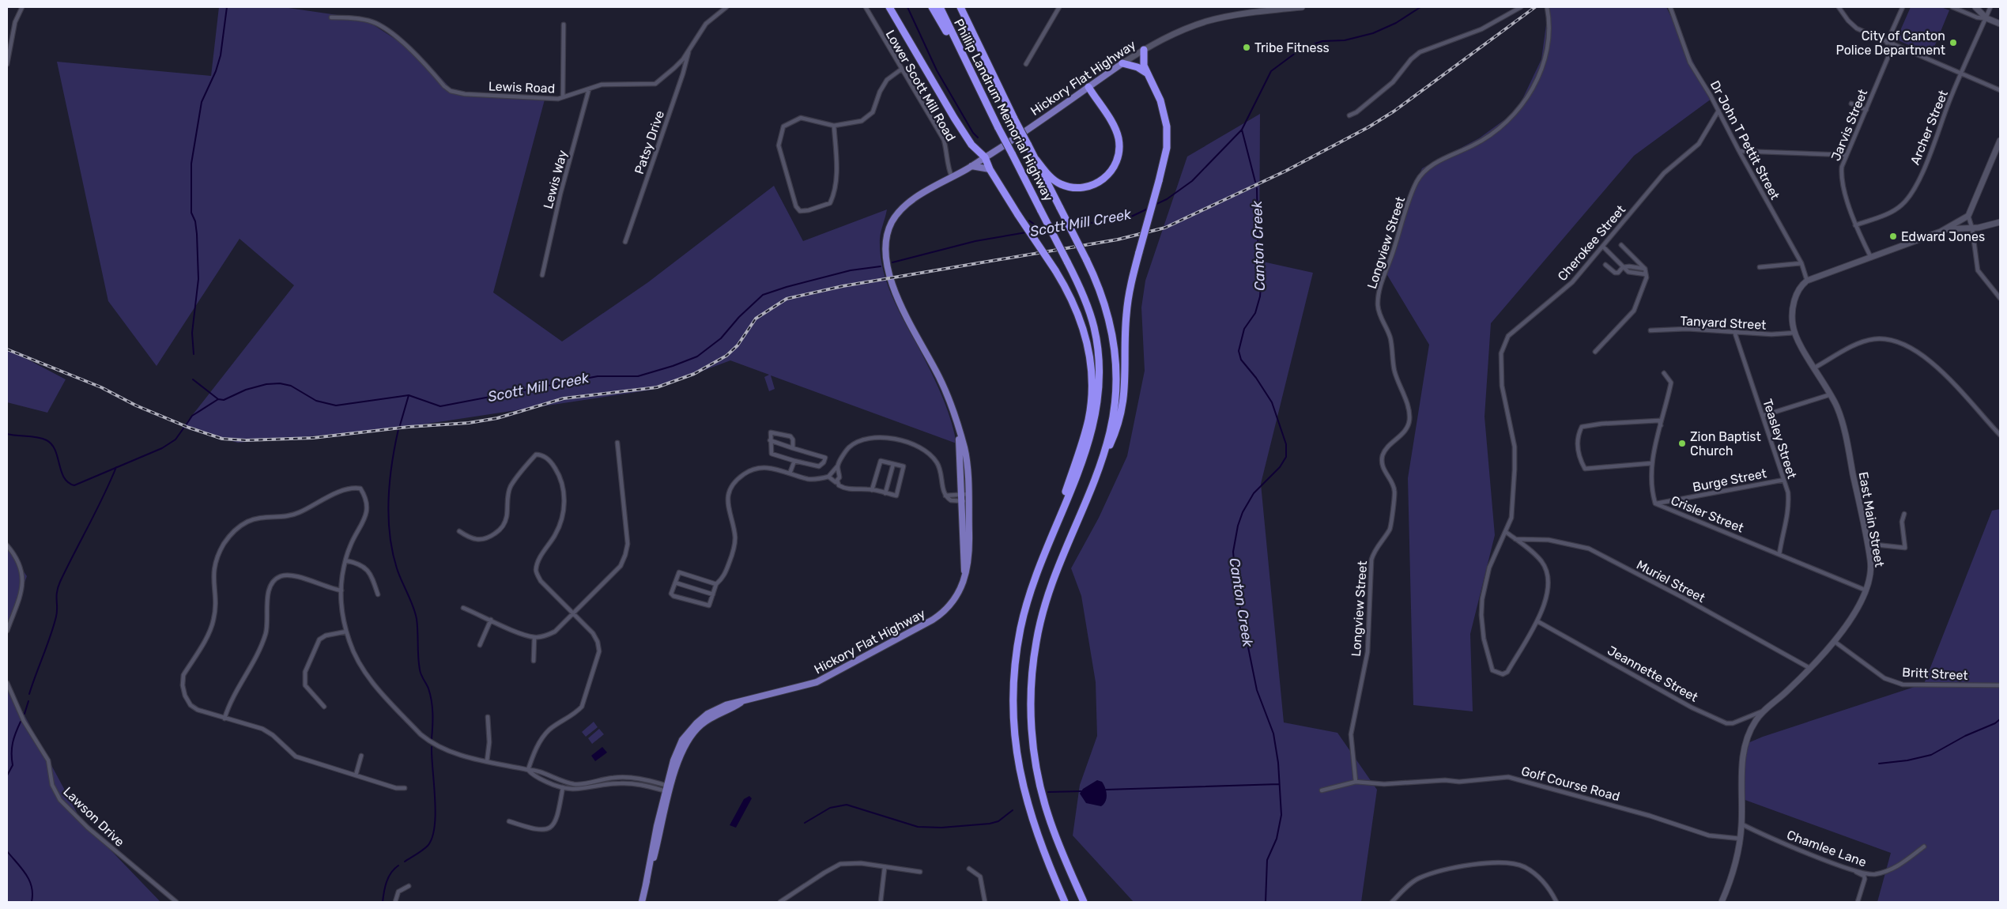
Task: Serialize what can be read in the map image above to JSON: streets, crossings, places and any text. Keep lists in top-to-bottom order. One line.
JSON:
{"streets":{"highway":["Phillip Landrum Memorial Highway"],"main road":["Hickory Flat Highway","East Main Street"],"street":["Lower Scott Mill Road","Lewis Road","Jarvis Street","Archer Street","Dr John T Pettit Street","Patsy Drive","Lewis Way","Longview Street","Cherokee Street","Tanyard Street","Teasley Street","Burge Street","Crisler Street","Muriel Street","Jeannette Street","Britt Street","Golf Course Road","Lawson Drive","Chamlee Lane"]},"crossings":[["Hickory Flat Highway","Lower Scott Mill Road"],["Lewis Road","Patsy Drive"],["Lewis Road","Lewis Way"],["Jarvis Street","Archer Street"],["Dr John T Pettit Street","Cherokee Street"],["Dr John T Pettit Street","East Main Street"],["Longview Street","Golf Course Road"],["Cherokee Street","Jeannette Street"],["Tanyard Street","Teasley Street"],["Tanyard Street","East Main Street"],["Teasley Street","Burge Street"],["Teasley Street","Crisler Street"],["Burge Street","Crisler Street"],["Crisler Street","East Main Street"],["East Main Street","Muriel Street"],["East Main Street","Jeannette Street"],["East Main Street","Britt Street"],["East Main Street","Golf Course Road"],["East Main Street","Chamlee Lane"]],"water":["Scott Mill Creek","Canton Creek"],"places":["City of Canton Police Department","Tribe Fitness","Edward Jones","Zion Baptist Church"]}
